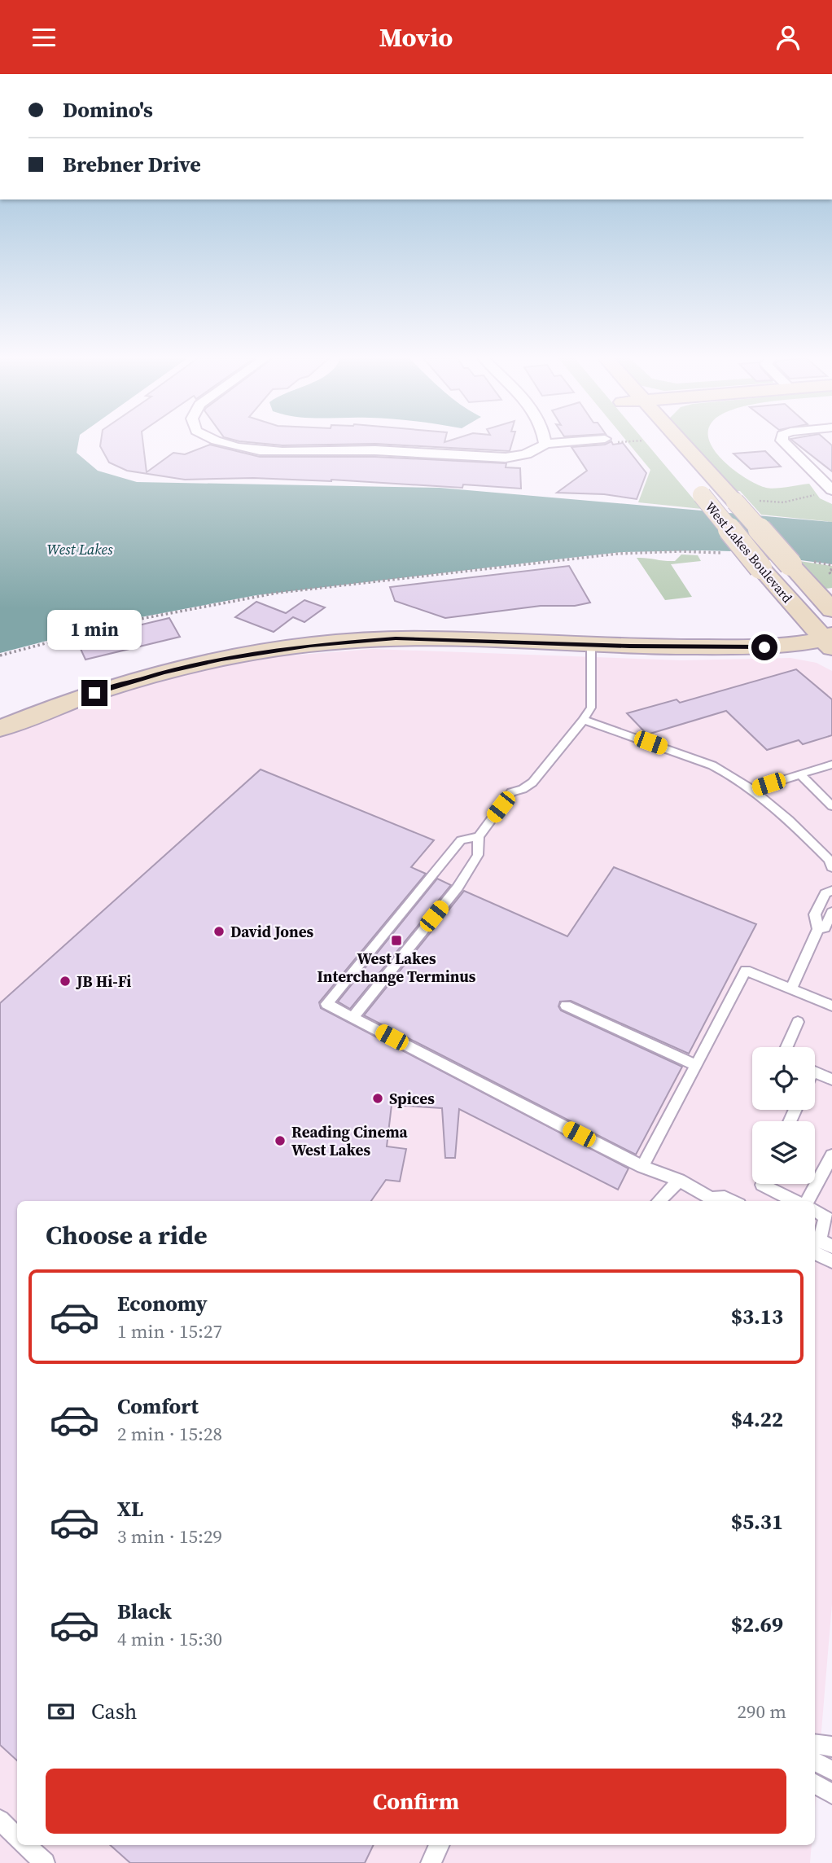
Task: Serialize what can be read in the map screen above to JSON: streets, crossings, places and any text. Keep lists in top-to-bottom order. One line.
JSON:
{"streets":{"main road":["West Lakes Boulevard"]},"water":["West Lakes"],"places":{"other":["David Jones","JB Hi-Fi","Spices","Reading Cinema West Lakes"],"transit":["West Lakes Interchange Terminus"]},"page":{"header":"Movio","banner":["Domino's","Brebner Drive"],"bubble":"1 min","heading":"Choose a ride","list":[{"name":"Economy","note":"1 min · 15:27","value":"$3.13"},{"name":"Comfort","note":"2 min · 15:28","value":"$4.22"},{"name":"XL","note":"3 min · 15:29","value":"$5.31"},{"name":"Black","note":"4 min · 15:30","value":"$2.69"}],"pay":["Cash","290 m"],"buttons":"Confirm"}}
